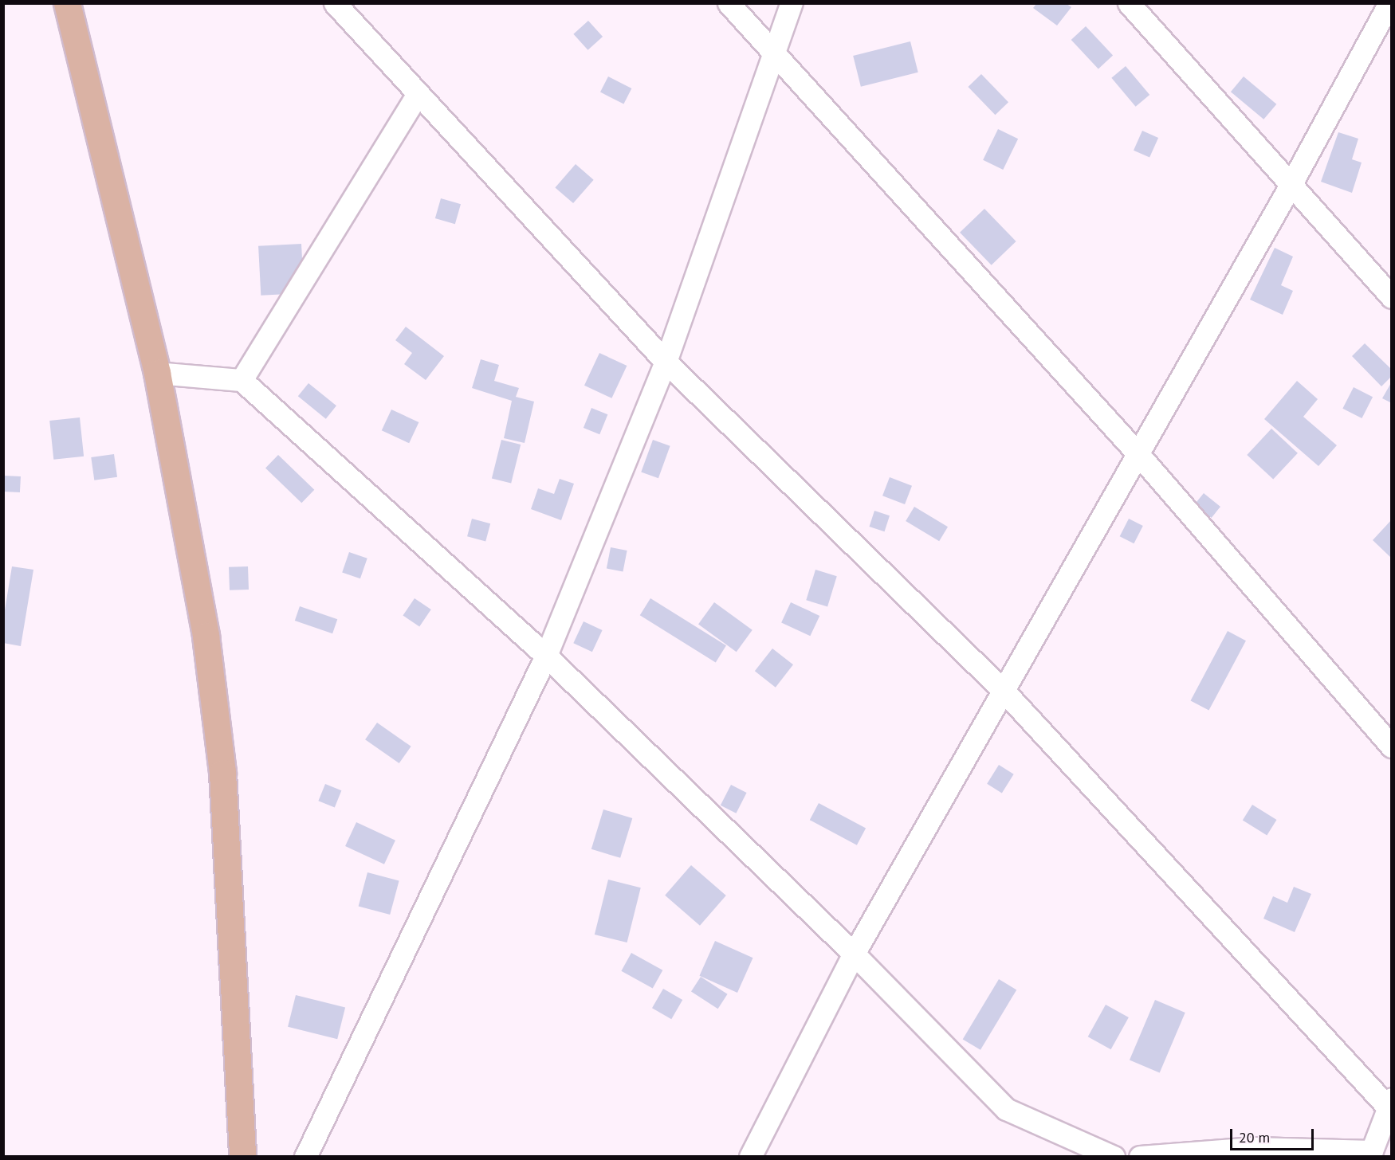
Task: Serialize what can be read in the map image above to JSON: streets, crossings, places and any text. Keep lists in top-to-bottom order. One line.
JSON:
{"scale_bar":"20 m"}
